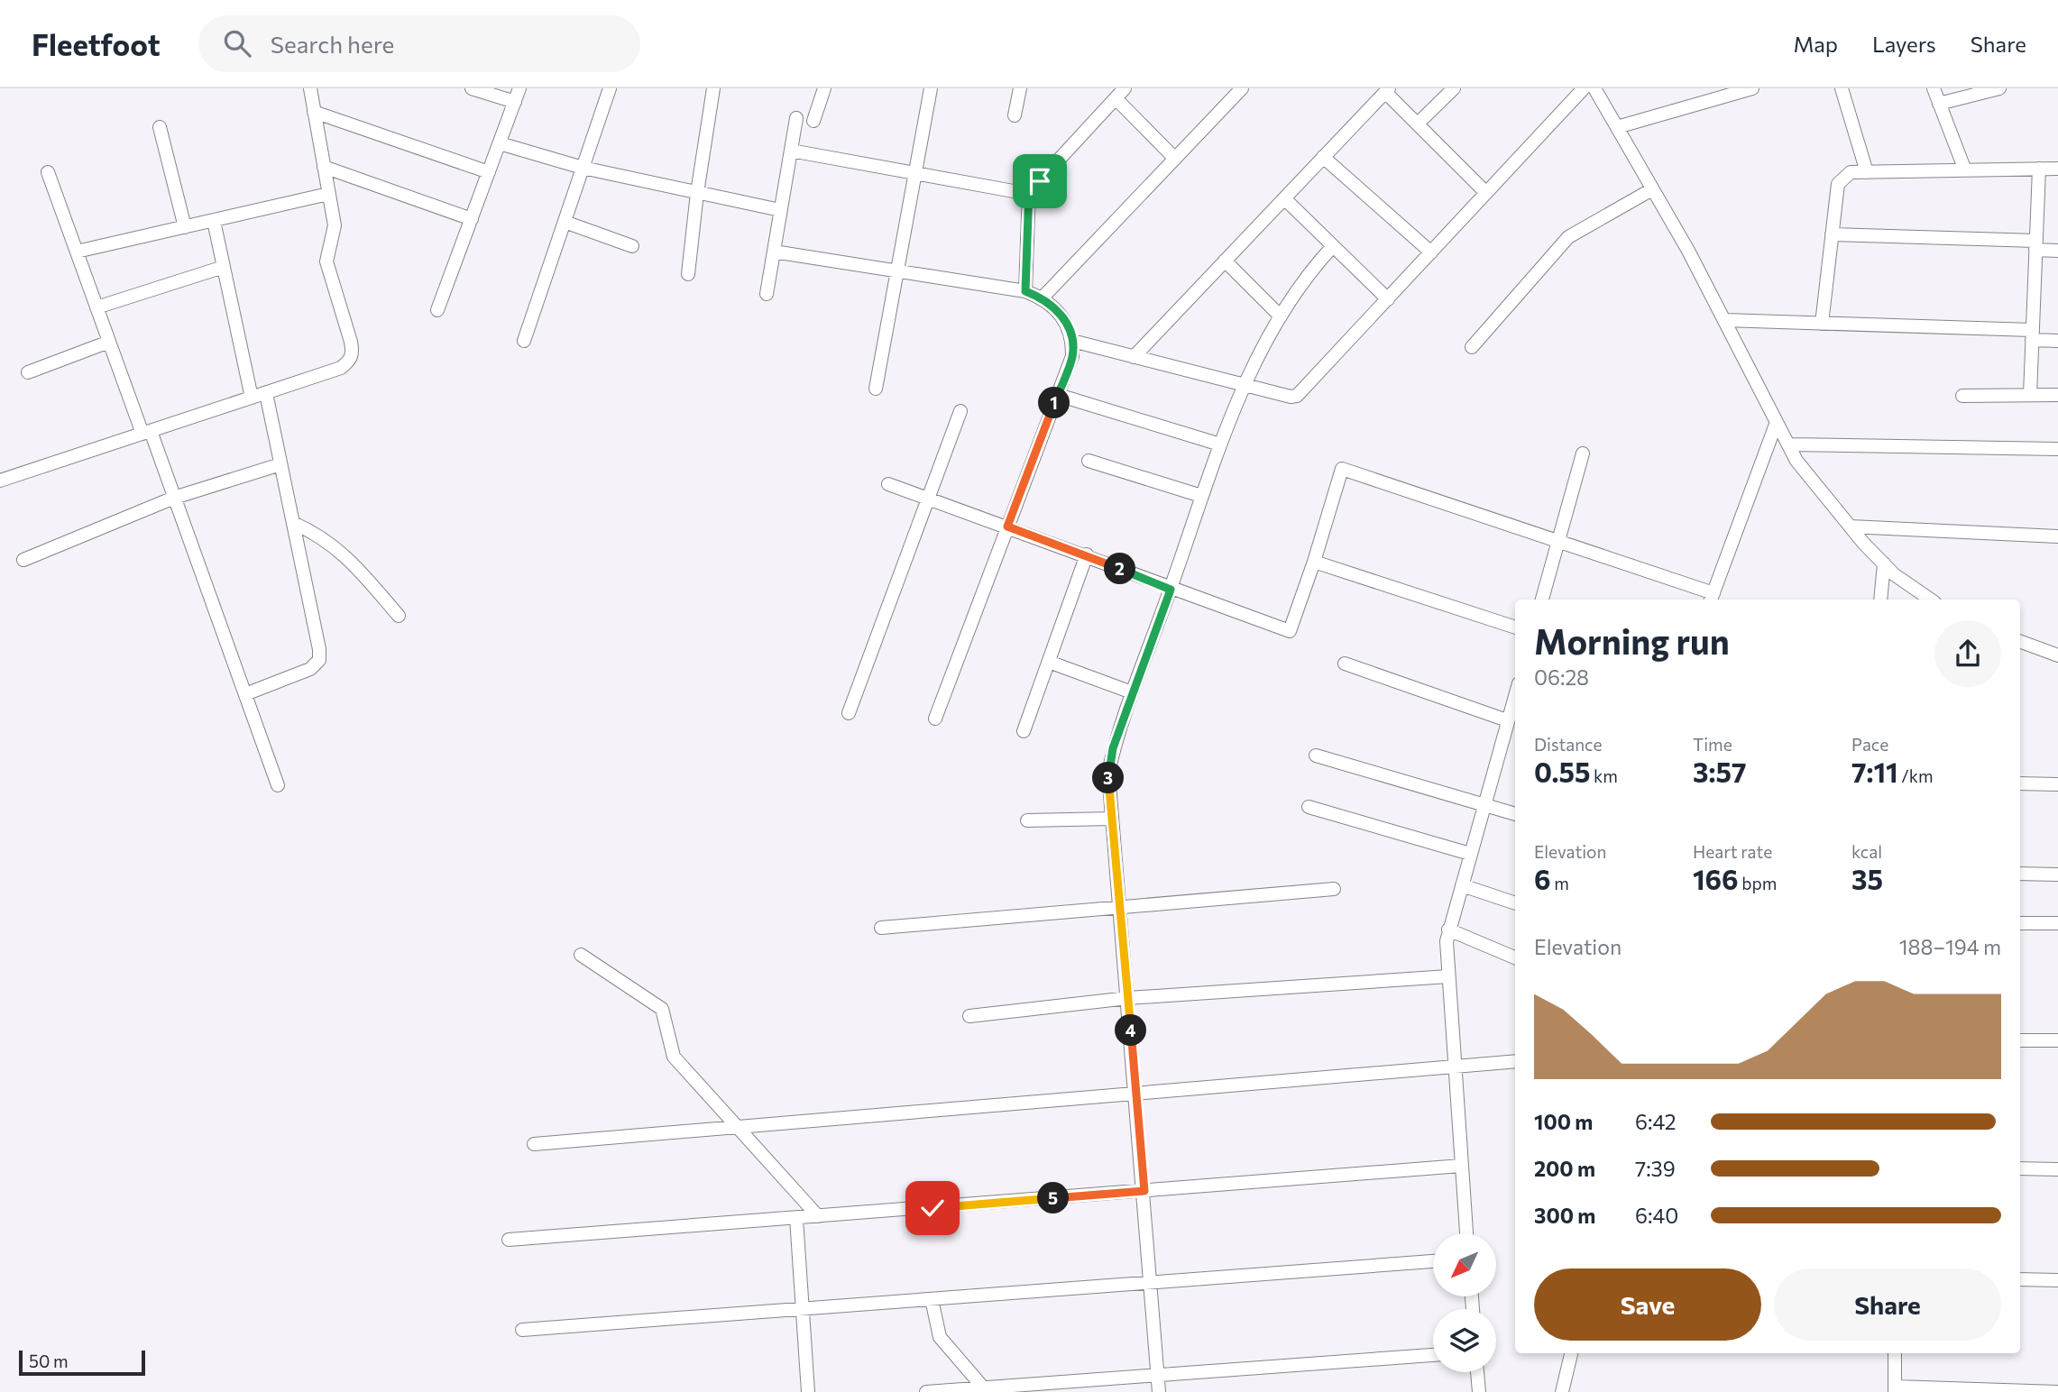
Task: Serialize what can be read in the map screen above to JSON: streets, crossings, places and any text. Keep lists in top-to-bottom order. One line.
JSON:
{"scale_bar":"50 m","north":"bottom left","page":{"header":"Fleetfoot","search":"Search here","nav":["Map","Layers","Share"],"pins":["1","2","3","4","5"],"heading":["Morning run","06:28"],"stats":[["Distance","0.55 km"],["Time","3:57"],["Pace","7:11 /km"],["Elevation","6 m"],["Heart rate","166 bpm"],["kcal","35"]],"chart":["Elevation","188–194 m"],"list":[{"name":"100 m","note":"6:42"},{"name":"200 m","note":"7:39"},{"name":"300 m","note":"6:40"}],"buttons":["Save","Share"],"scale":"50 m"}}
